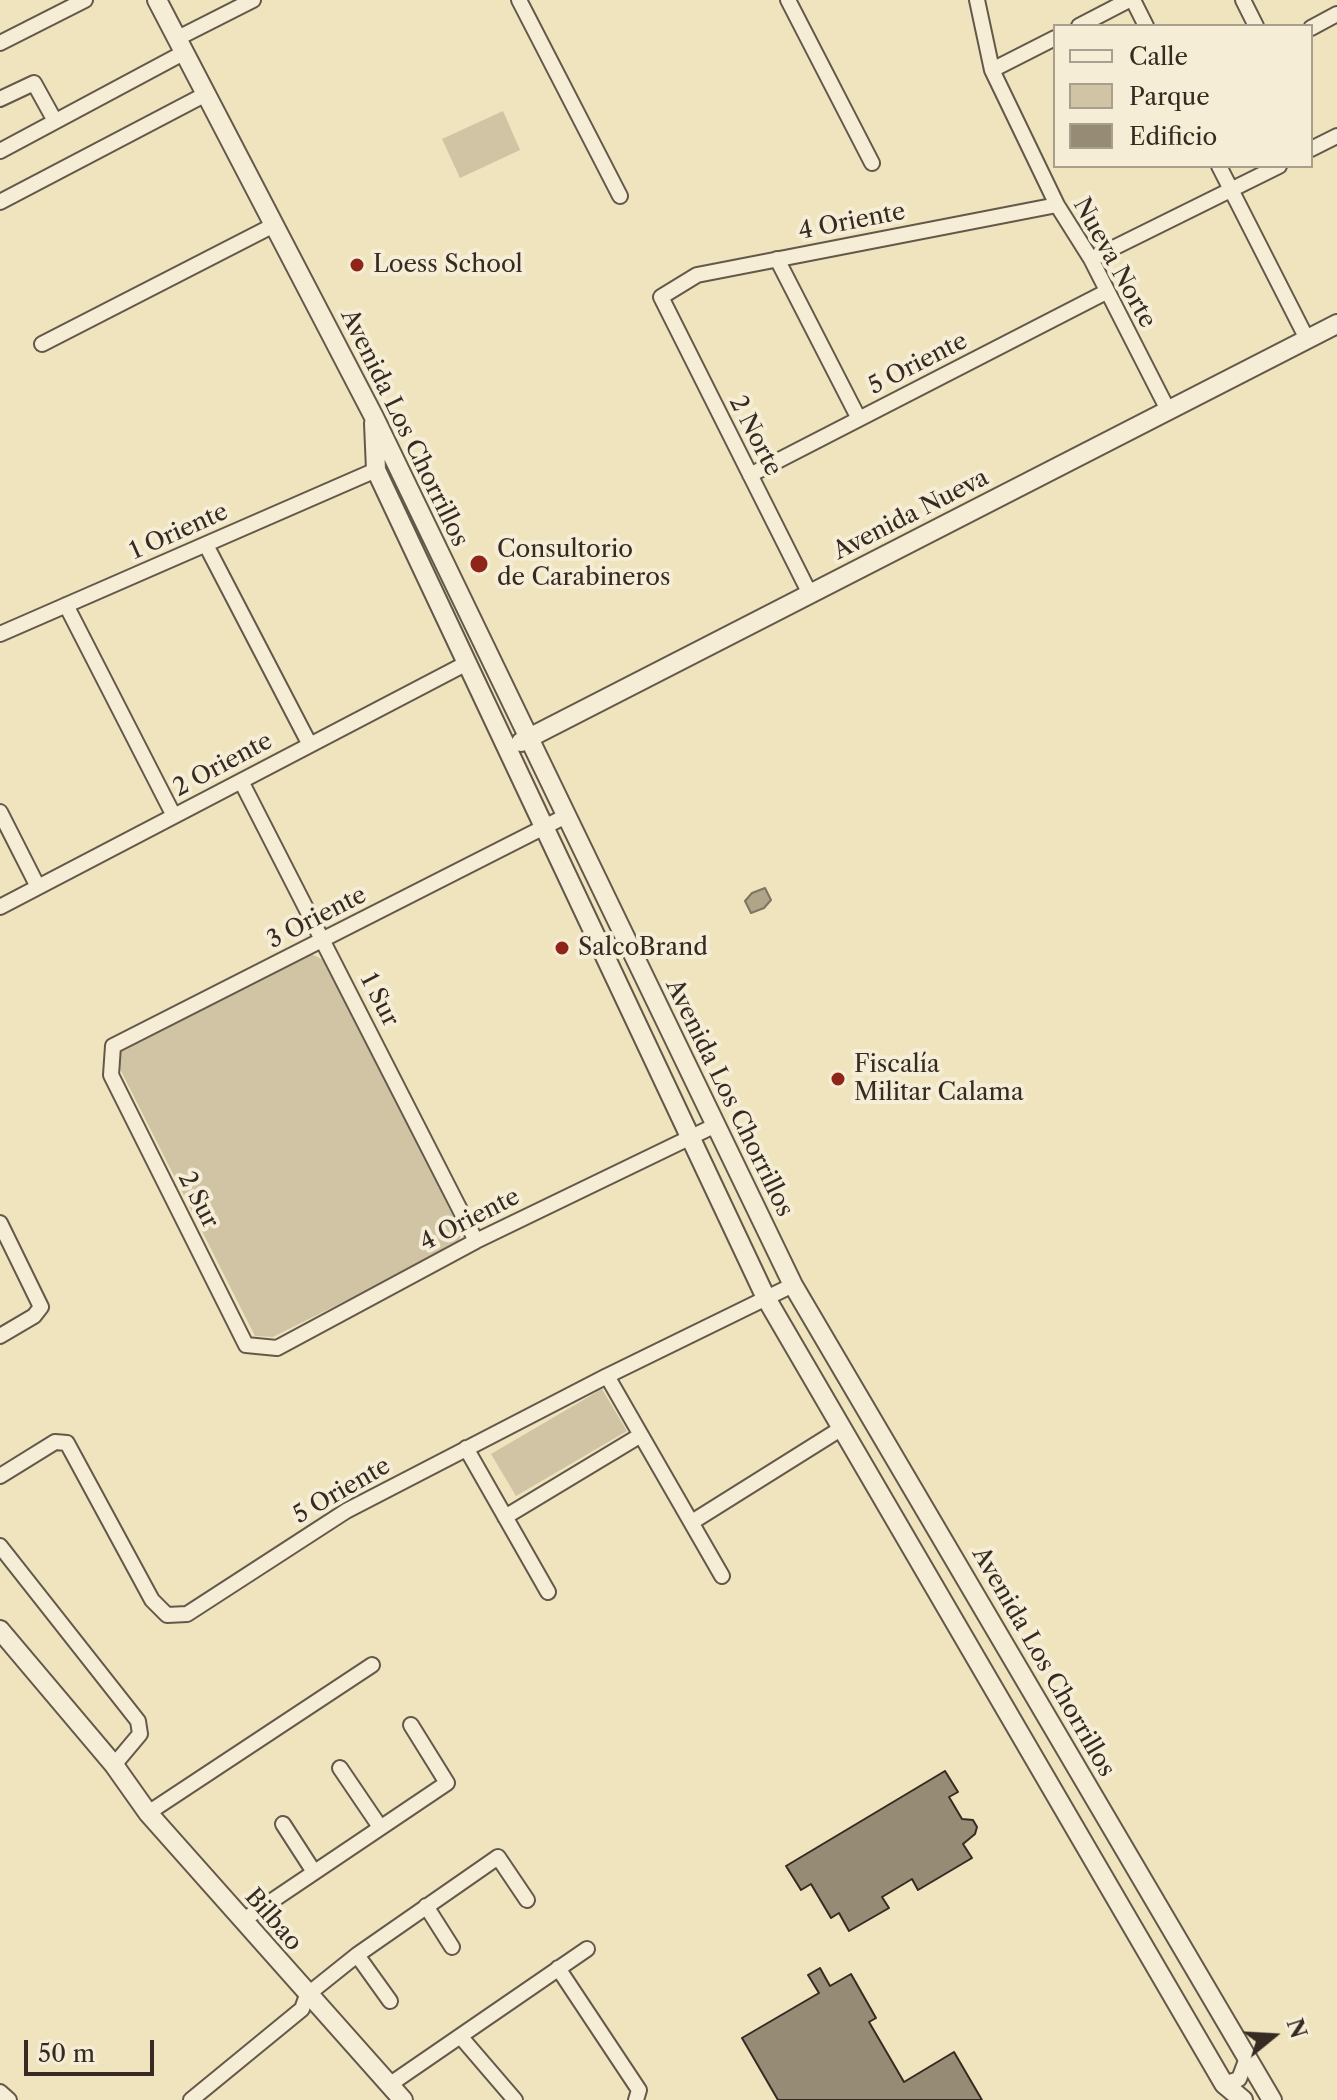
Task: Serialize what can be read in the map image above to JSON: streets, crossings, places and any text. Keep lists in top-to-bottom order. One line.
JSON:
{"streets":{"street":["4 Oriente","Nueva Norte","5 Oriente","Avenida Los Chorrillos","2 Norte","Avenida Nueva","1 Oriente","2 Oriente","3 Oriente","1 Sur","2 Sur","Bilbao"]},"crossings":[["4 Oriente","Nueva Norte"],["4 Oriente","Avenida Los Chorrillos"],["4 Oriente","2 Norte"],["4 Oriente","1 Sur"],["4 Oriente","2 Sur"],["Nueva Norte","5 Oriente"],["Nueva Norte","Avenida Nueva"],["5 Oriente","Avenida Los Chorrillos"],["5 Oriente","2 Norte"],["Avenida Los Chorrillos","Avenida Nueva"],["Avenida Los Chorrillos","1 Oriente"],["Avenida Los Chorrillos","2 Oriente"],["Avenida Los Chorrillos","3 Oriente"],["2 Norte","Avenida Nueva"],["2 Oriente","1 Sur"],["3 Oriente","1 Sur"],["3 Oriente","2 Sur"]],"places":["Loess School","Consultorio de Carabineros","SalcoBrand","Fiscalía Militar Calama"],"legend":["Calle","Parque","Edificio"],"scale_bar":"50 m","north":"right"}
